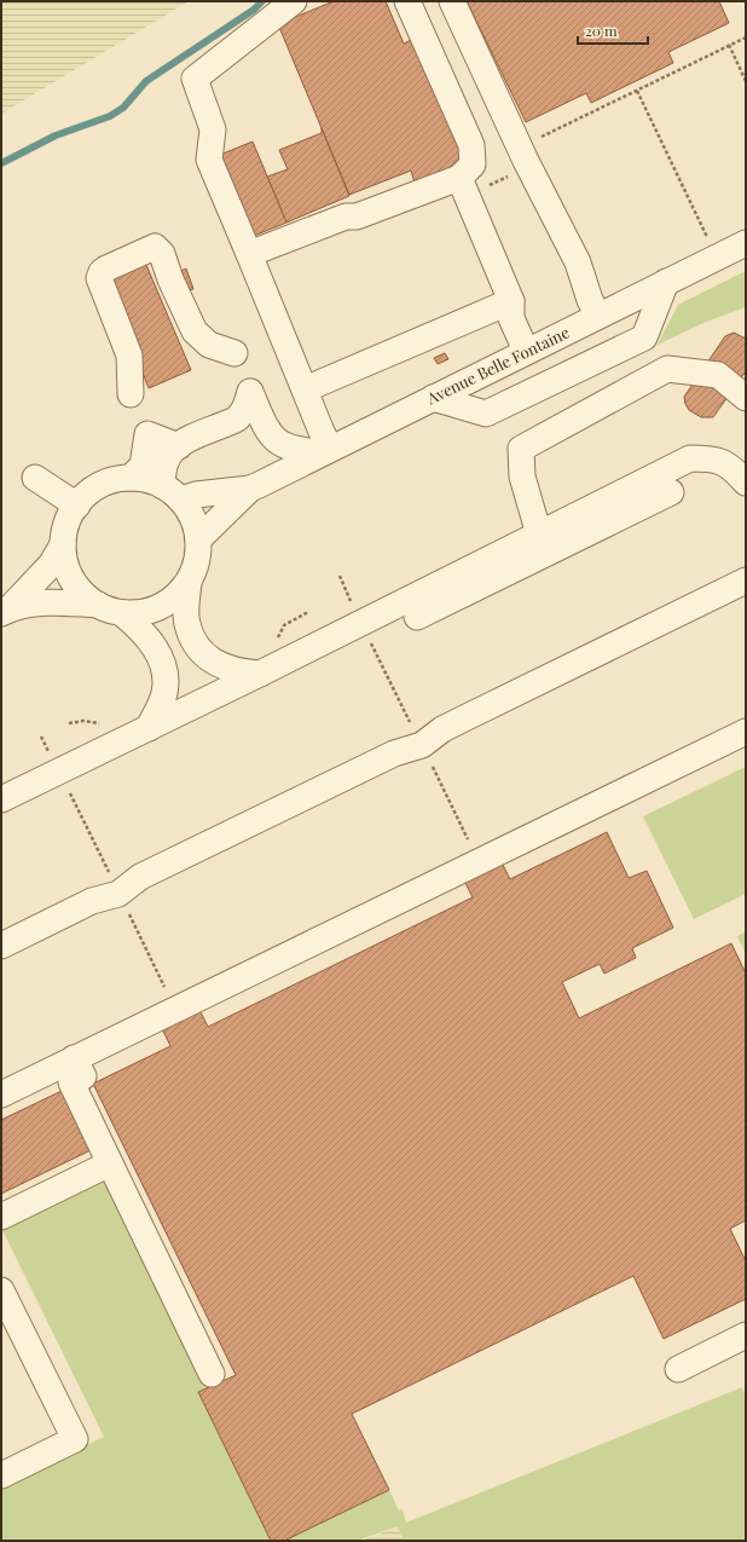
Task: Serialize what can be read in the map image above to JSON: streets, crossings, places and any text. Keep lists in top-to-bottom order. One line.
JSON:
{"streets":{"street":["Avenue Belle Fontaine"]},"scale_bar":"20 m"}
